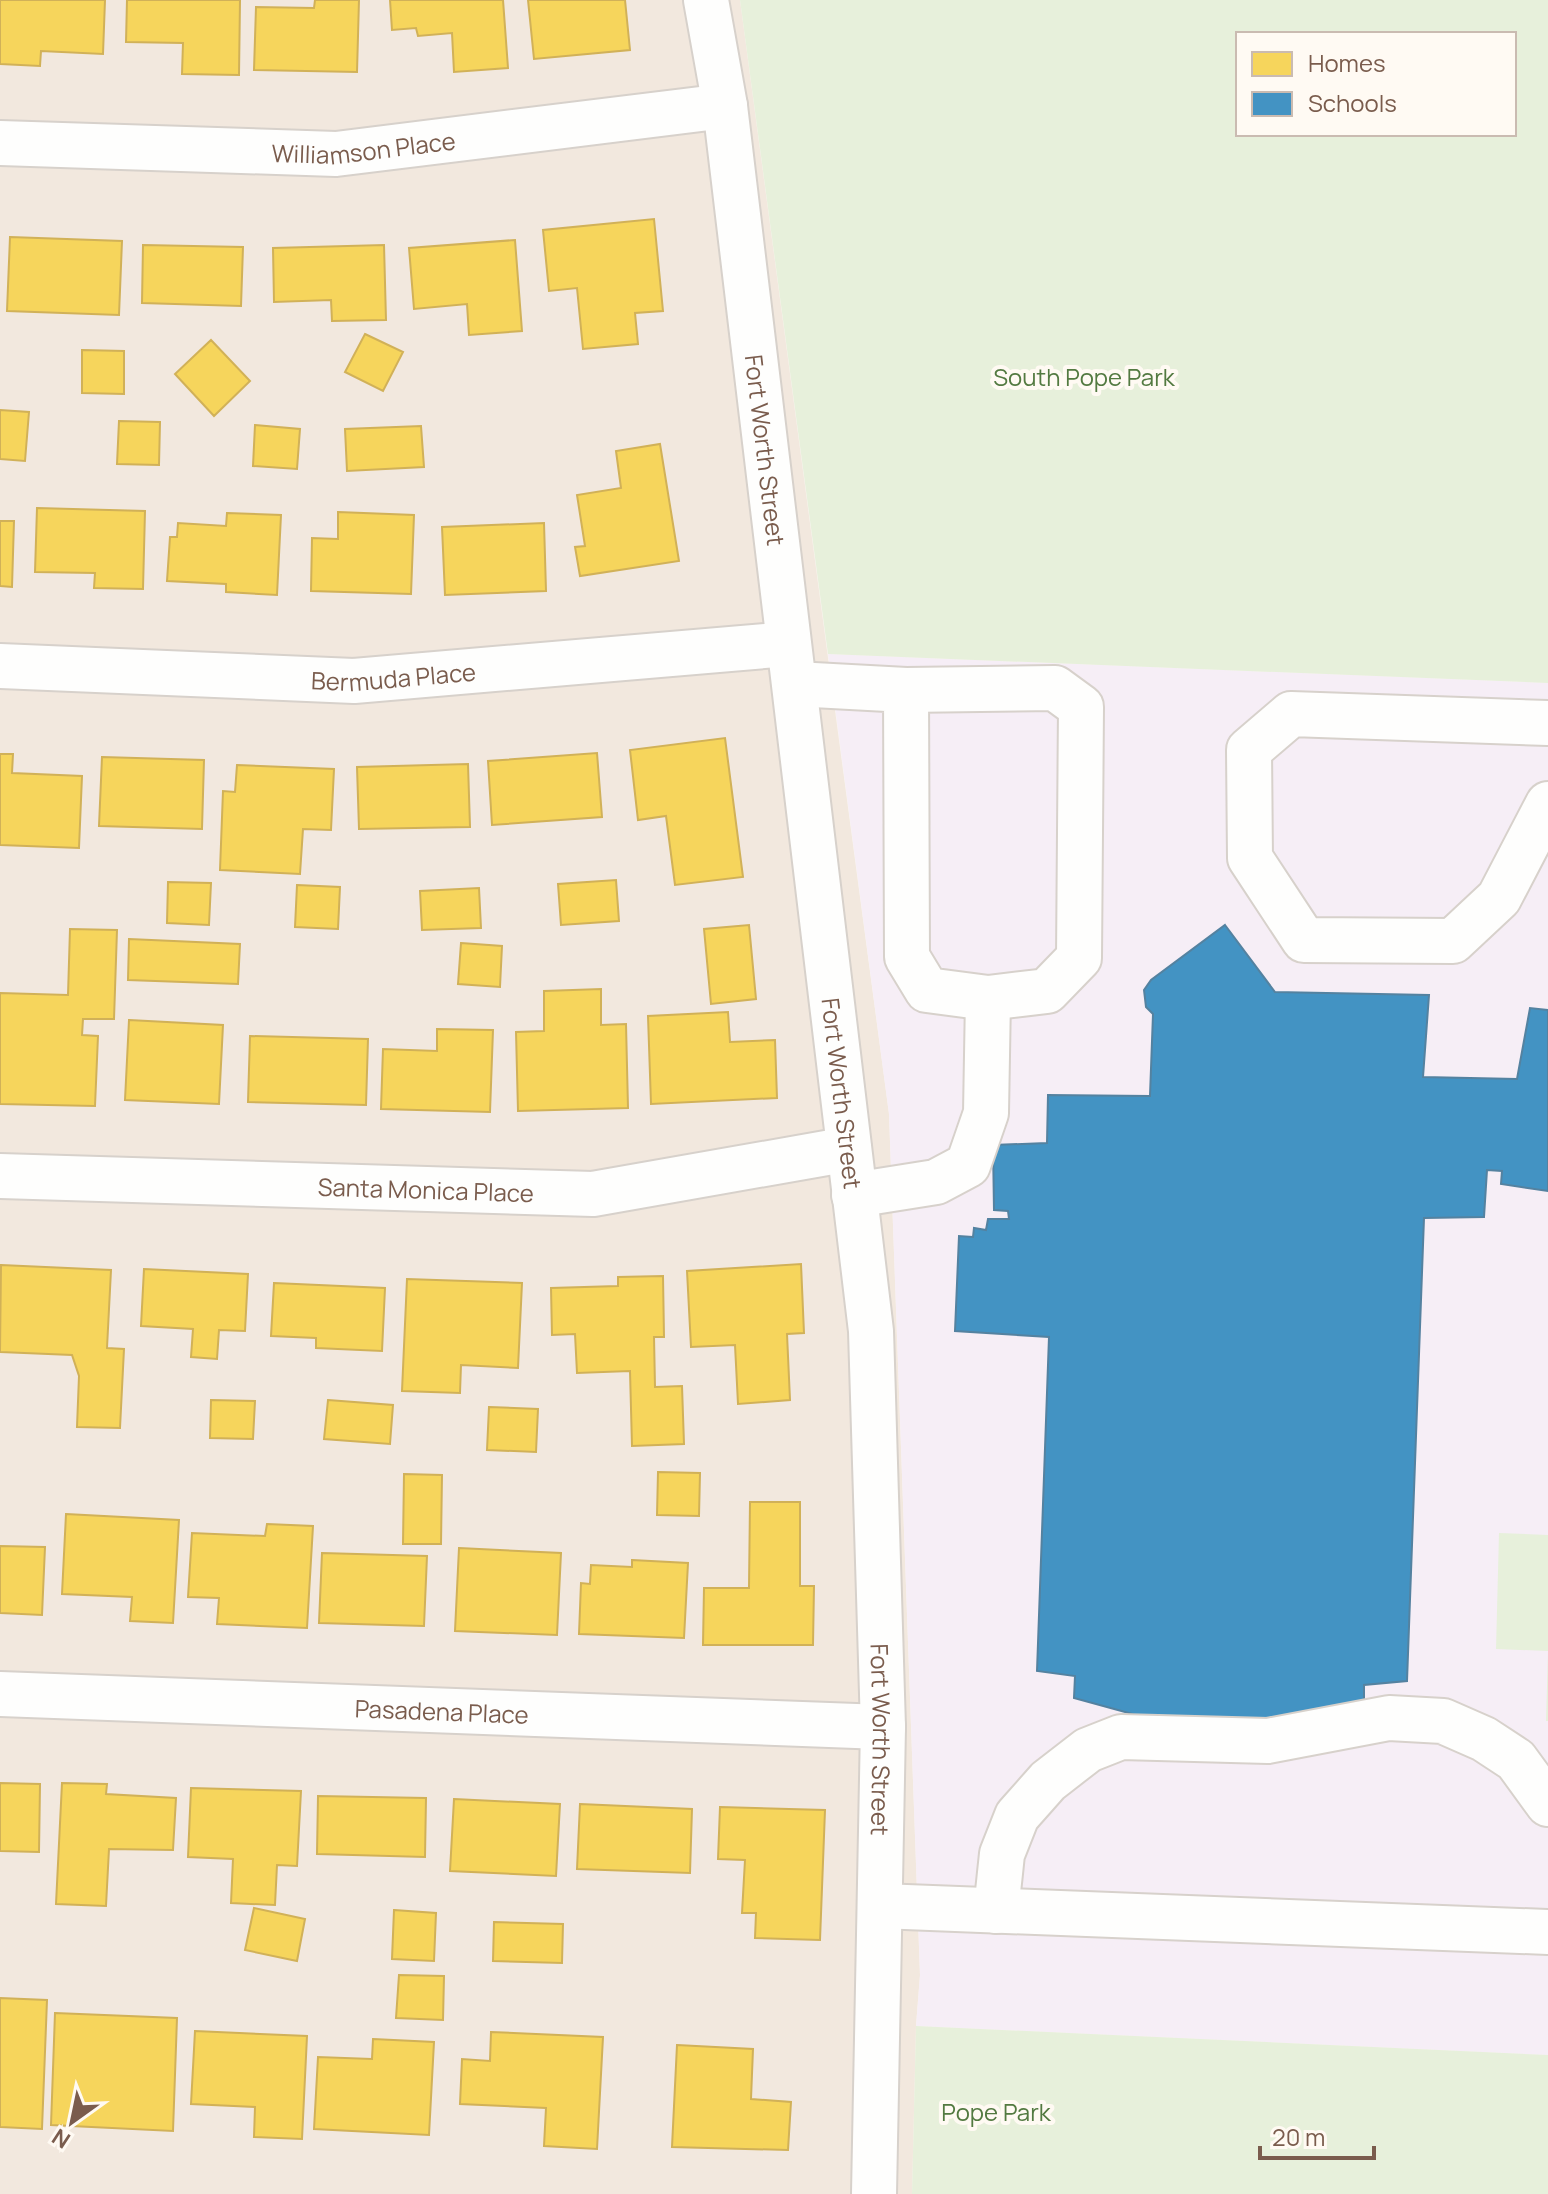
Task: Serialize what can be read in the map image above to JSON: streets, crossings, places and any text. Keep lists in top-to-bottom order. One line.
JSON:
{"streets":{"street":["Williamson Place","Fort Worth Street","Bermuda Place","Santa Monica Place","Pasadena Place"]},"crossings":[["Williamson Place","Fort Worth Street"],["Fort Worth Street","Bermuda Place"],["Fort Worth Street","Santa Monica Place"],["Fort Worth Street","Pasadena Place"]],"parks":["South Pope Park","Pope Park"],"legend":["Homes","Schools"],"scale_bar":"20 m","north":"bottom left"}
